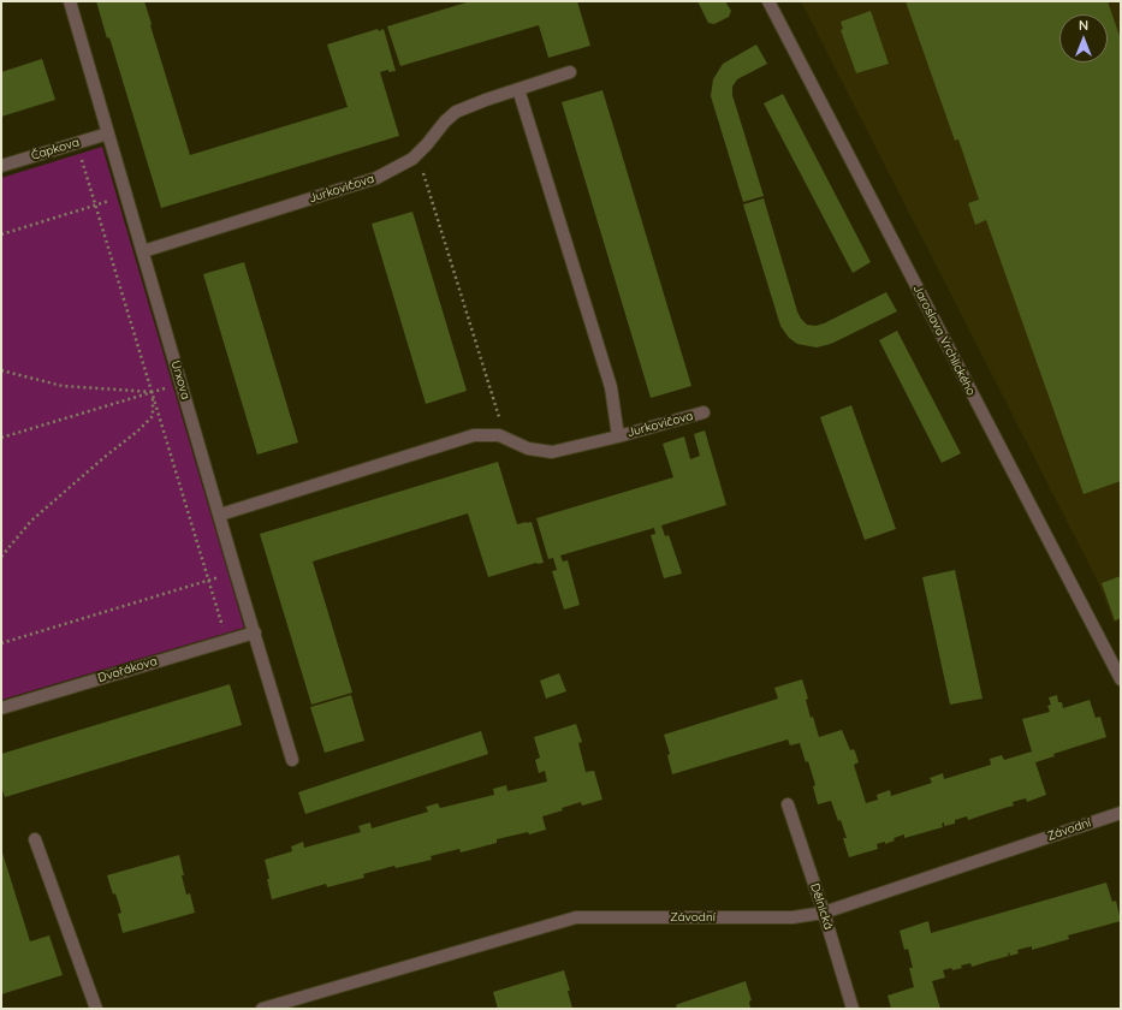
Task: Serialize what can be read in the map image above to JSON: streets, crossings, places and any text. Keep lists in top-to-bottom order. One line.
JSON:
{"streets":{"street":["Čapkova","Jurkovičova","Jaroslava Vrchlického","Urxova","Dvořákova","Závodní","Dělnická"]},"crossings":[["Čapkova","Urxova"],["Jurkovičova","Urxova"],["Urxova","Dvořákova"],["Závodní","Dělnická"]],"north":"top"}
